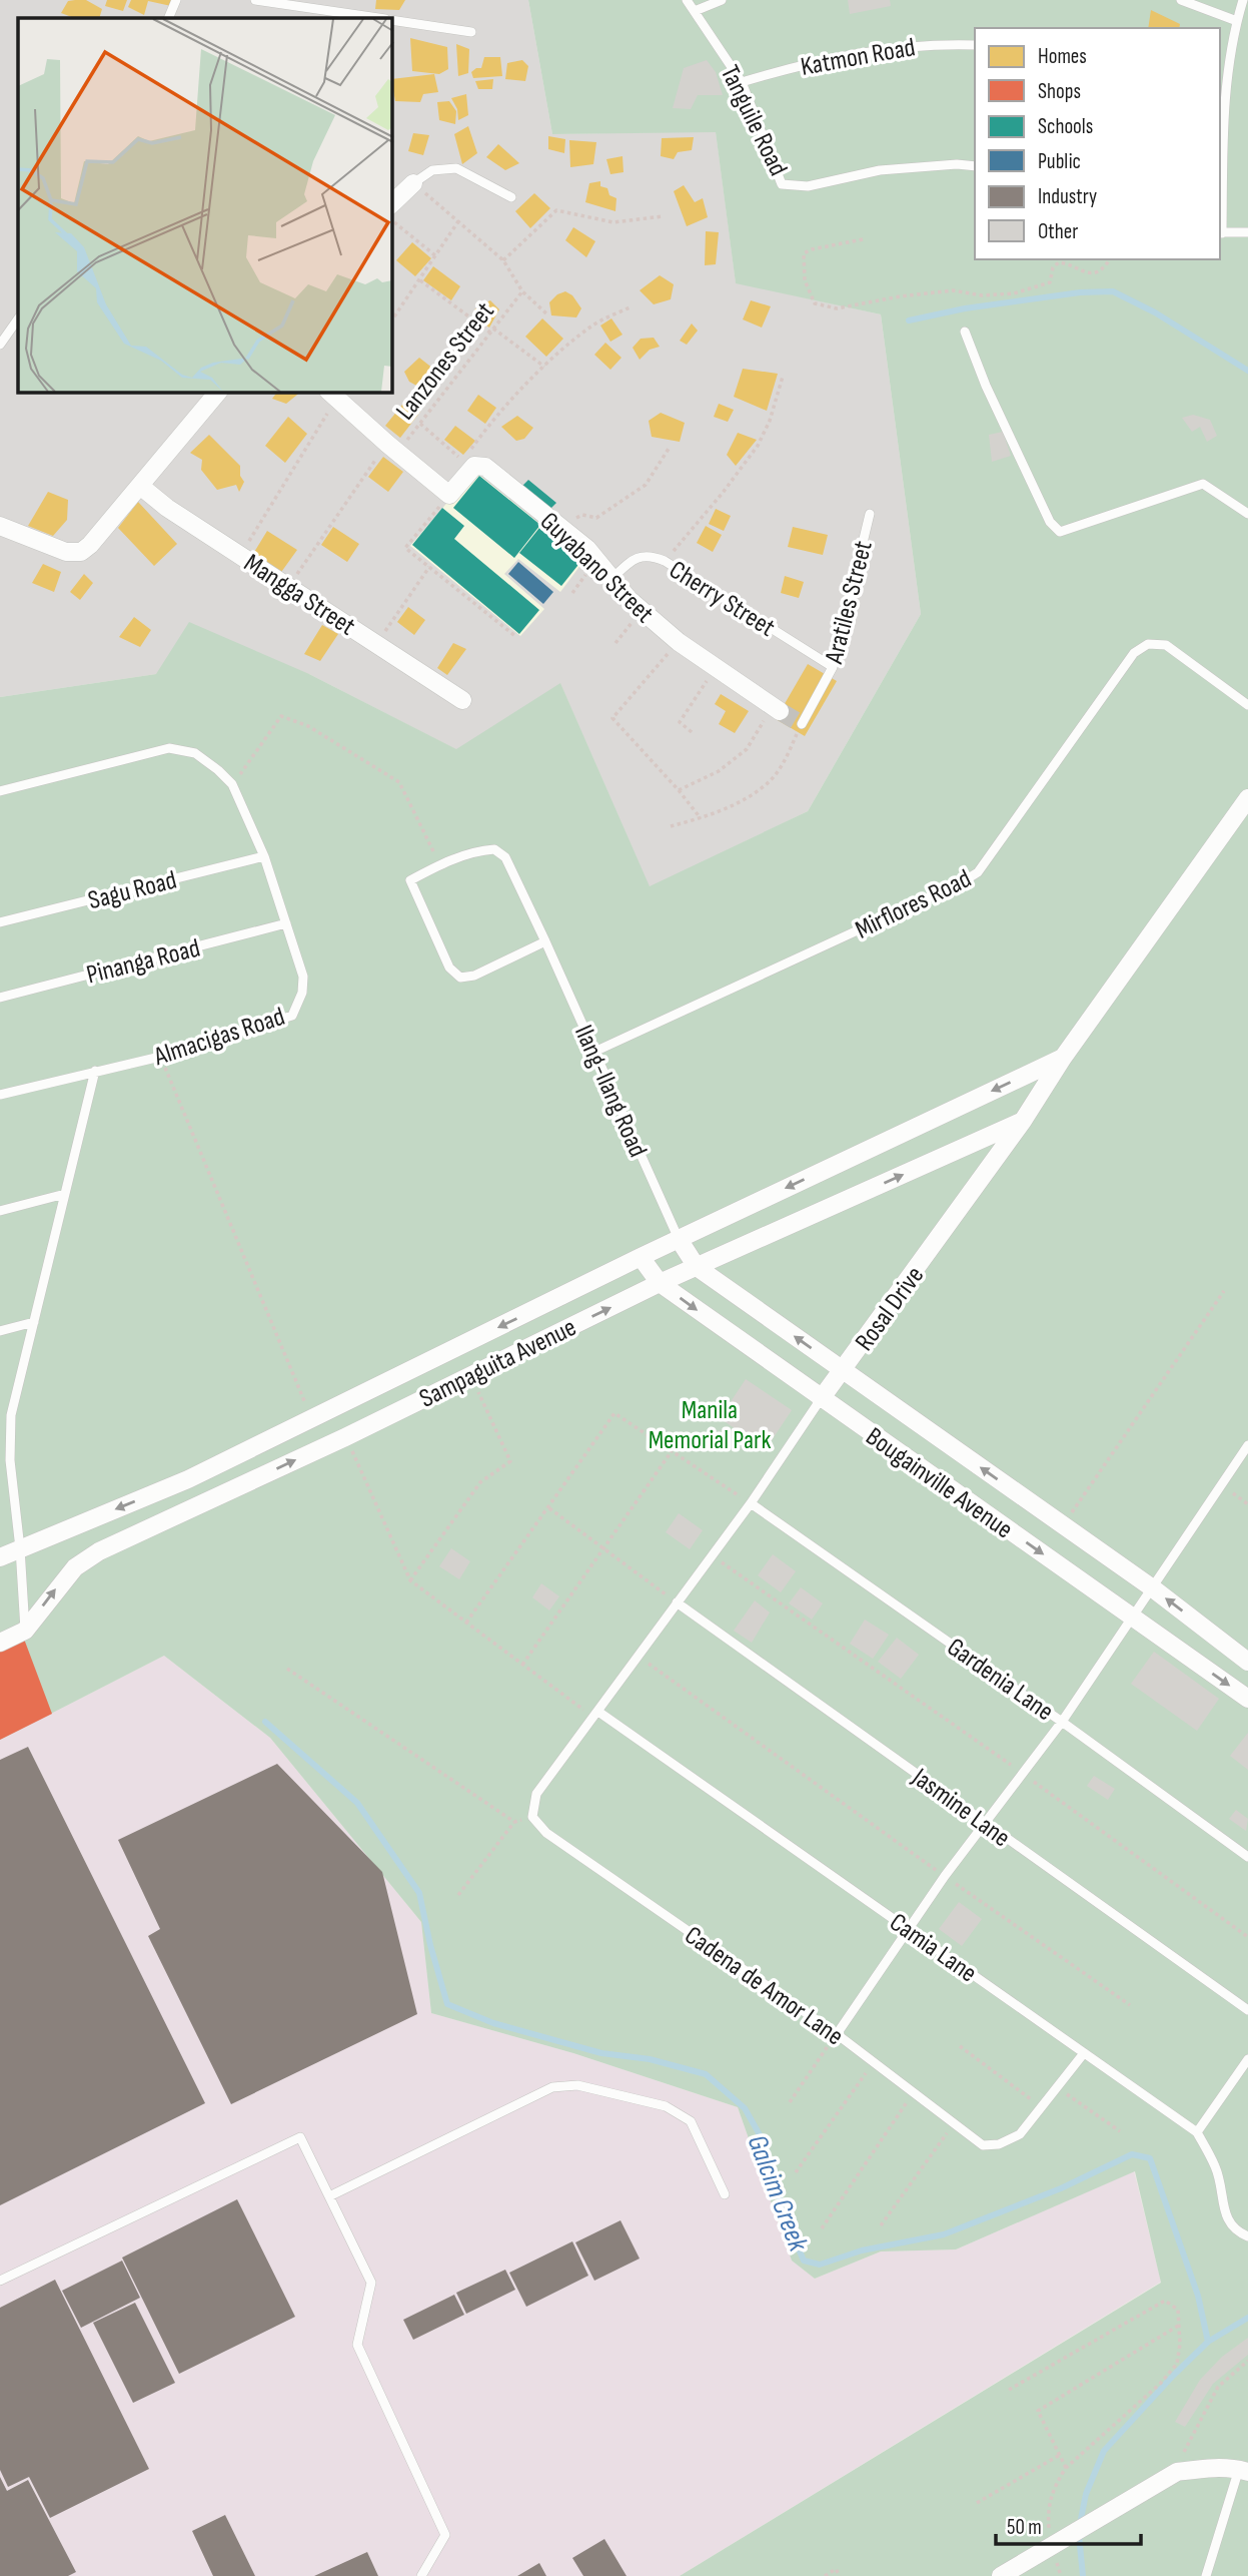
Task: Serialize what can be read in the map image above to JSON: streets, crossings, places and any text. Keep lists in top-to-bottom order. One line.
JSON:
{"streets":{"street":["Guyabano Street","Mangga Street","Rosal Drive","Sampaguita Avenue","Bougainville Avenue"],"lane":["Katmon Road","Tanguile Road","Cherry Street","Aratiles Street","Sagu Road","Mirflores Road","Pinanga Road","Almacigas Road","Ilang-Ilang Road","Gardenia Lane","Jasmine Lane","Camia Lane","Cadena de Amor Lane"],"path":["Lanzones Street"]},"crossings":[["Katmon Road","Tanguile Road"],["Lanzones Street","Mangga Street"],["Guyabano Street","Cherry Street"],["Cherry Street","Aratiles Street"],["Sagu Road","Almacigas Road"],["Mirflores Road","Ilang-Ilang Road"],["Pinanga Road","Almacigas Road"],["Ilang-Ilang Road","Sampaguita Avenue"],["Ilang-Ilang Road","Bougainville Avenue"],["Rosal Drive","Sampaguita Avenue"],["Rosal Drive","Bougainville Avenue"],["Rosal Drive","Gardenia Lane"],["Rosal Drive","Jasmine Lane"],["Rosal Drive","Camia Lane"],["Rosal Drive","Cadena de Amor Lane"],["Sampaguita Avenue","Bougainville Avenue"]],"water":["Galcim Creek"],"parks":["Manila Memorial Park"],"legend":["Homes","Shops","Schools","Public","Industry","Other"],"scale_bar":"50 m"}
